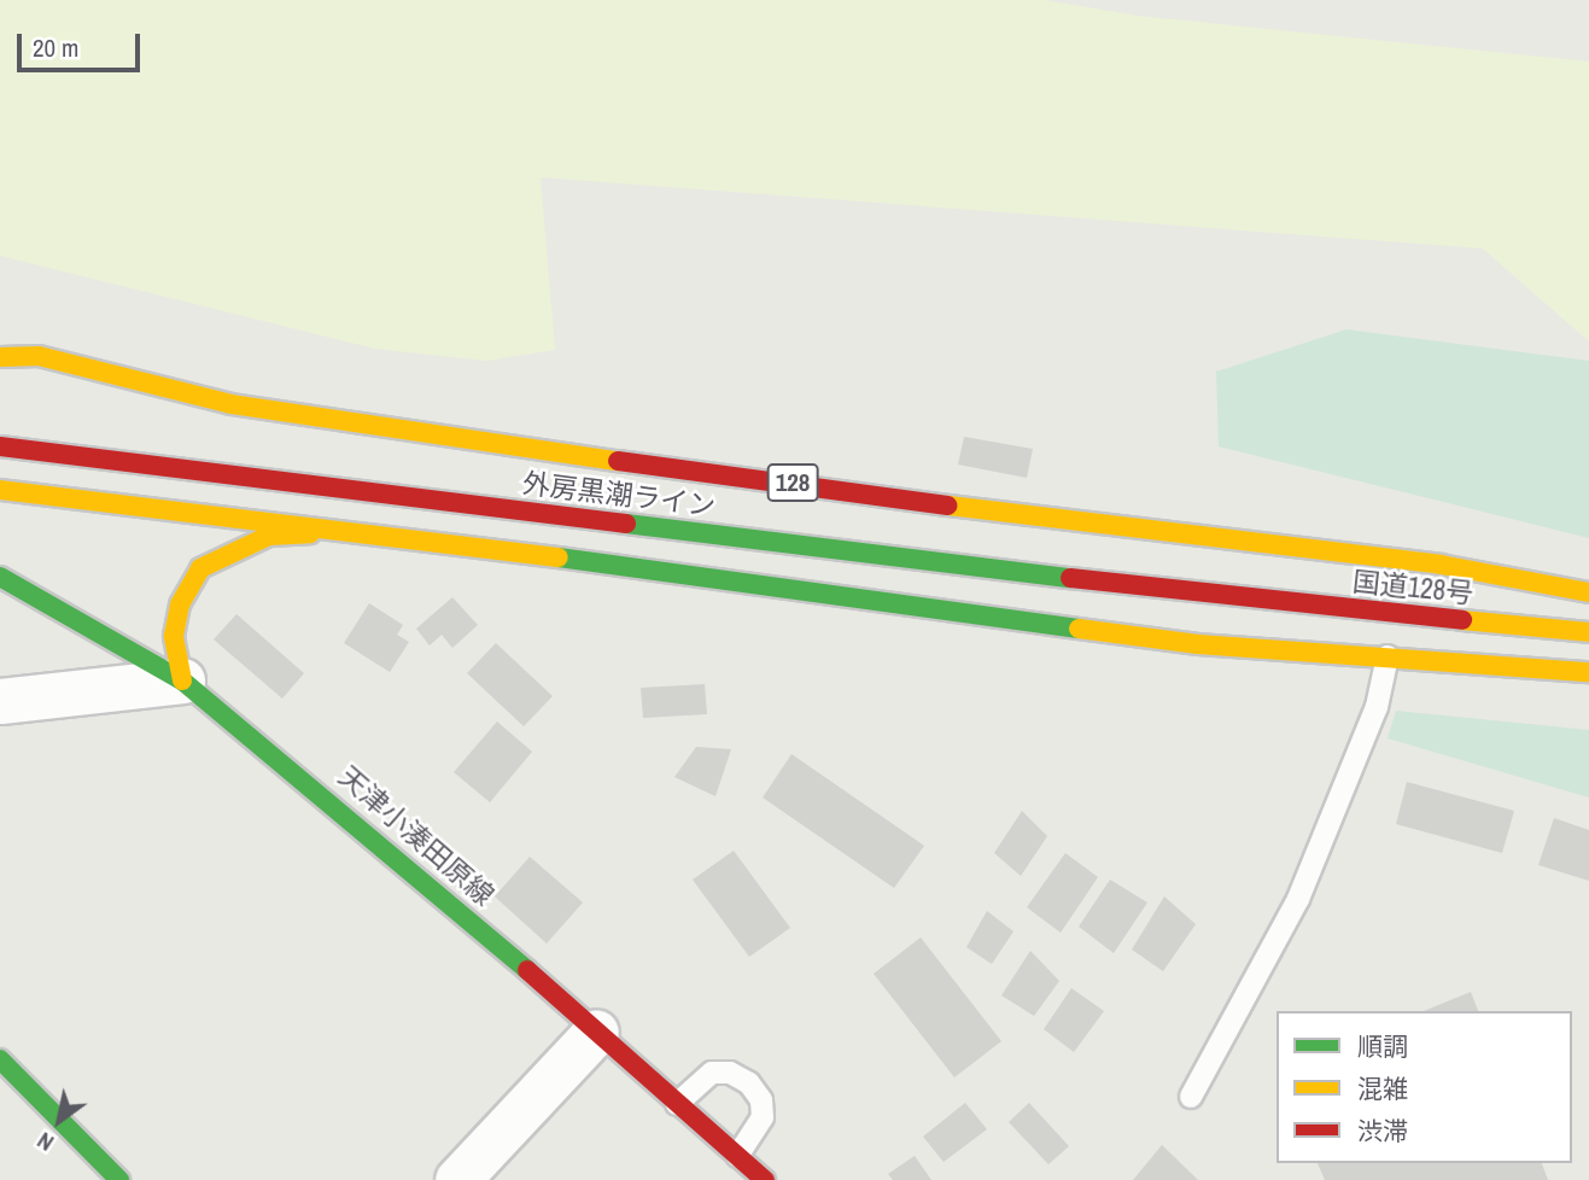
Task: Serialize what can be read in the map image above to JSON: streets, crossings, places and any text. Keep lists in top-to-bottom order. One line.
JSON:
{"streets":{"main road":["128","外房黒潮ライン","国道128号","天津小湊田原線"]},"crossings":[["外房黒潮ライン","国道128号"]],"legend":["順調","混雑","渋滞"],"scale_bar":"20 m","north":"bottom left"}
